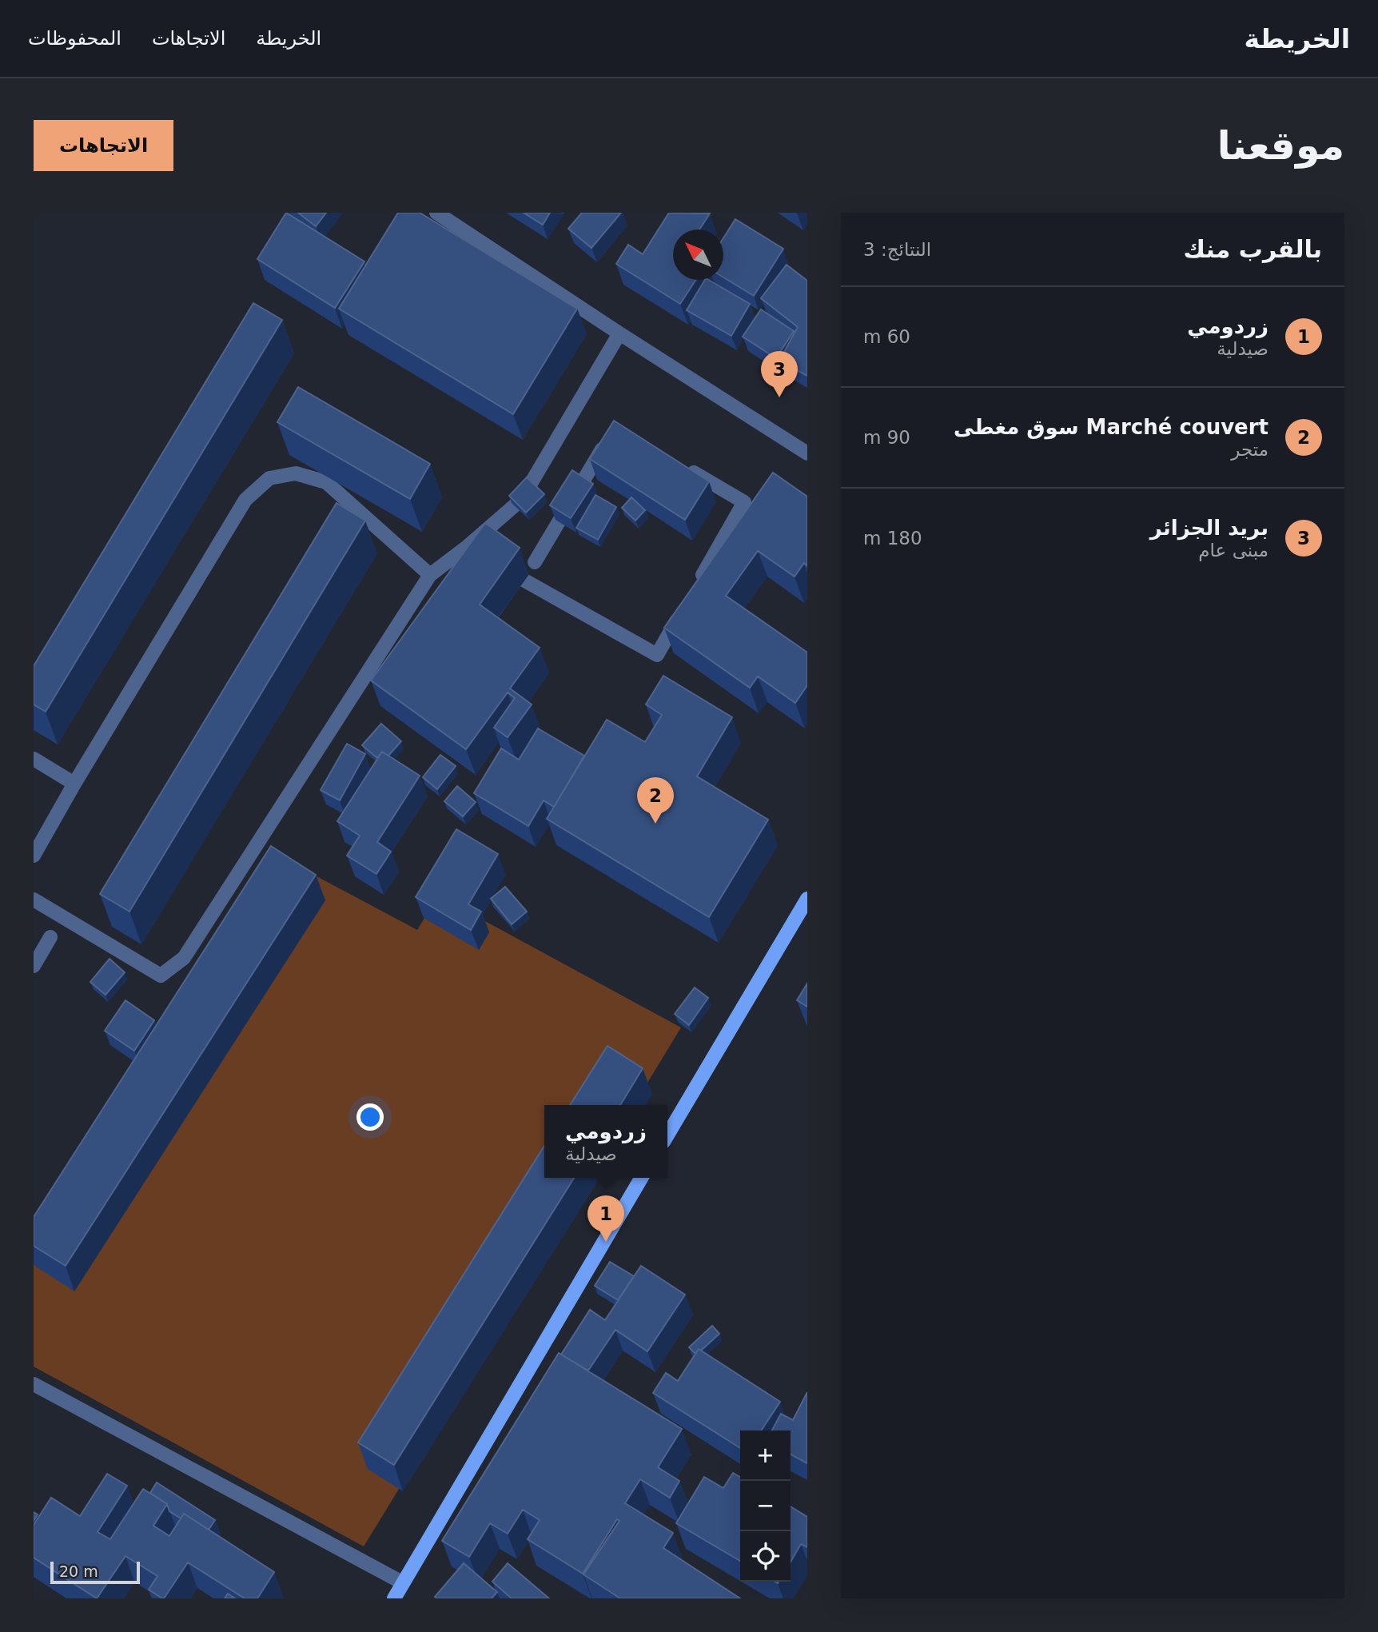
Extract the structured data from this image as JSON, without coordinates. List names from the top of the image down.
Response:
{
  "scale_bar": "20 m",
  "north": "top left",
  "page": {
    "header": "الخريطة",
    "nav": ["الخريطة", "الاتجاهات", "المحفوظات"],
    "buttons": "الاتجاهات",
    "title": "موقعنا",
    "heading": ["بالقرب منك", "النتائج: 3"],
    "list": [
      {
        "mark": "1",
        "name": "زردومي",
        "note": "صيدلية",
        "value": "60 m"
      },
      {
        "mark": "2",
        "name": "Marché couvert سوق مغطى",
        "note": "متجر",
        "value": "90 m"
      },
      {
        "mark": "3",
        "name": "بريد الجزائر",
        "note": "مبنى عام",
        "value": "180 m"
      }
    ],
    "pins": ["3", "2", "1"],
    "popup": ["زردومي", "صيدلية"],
    "map_buttons": ["+", "−"],
    "scale": "20 m"
  }
}
